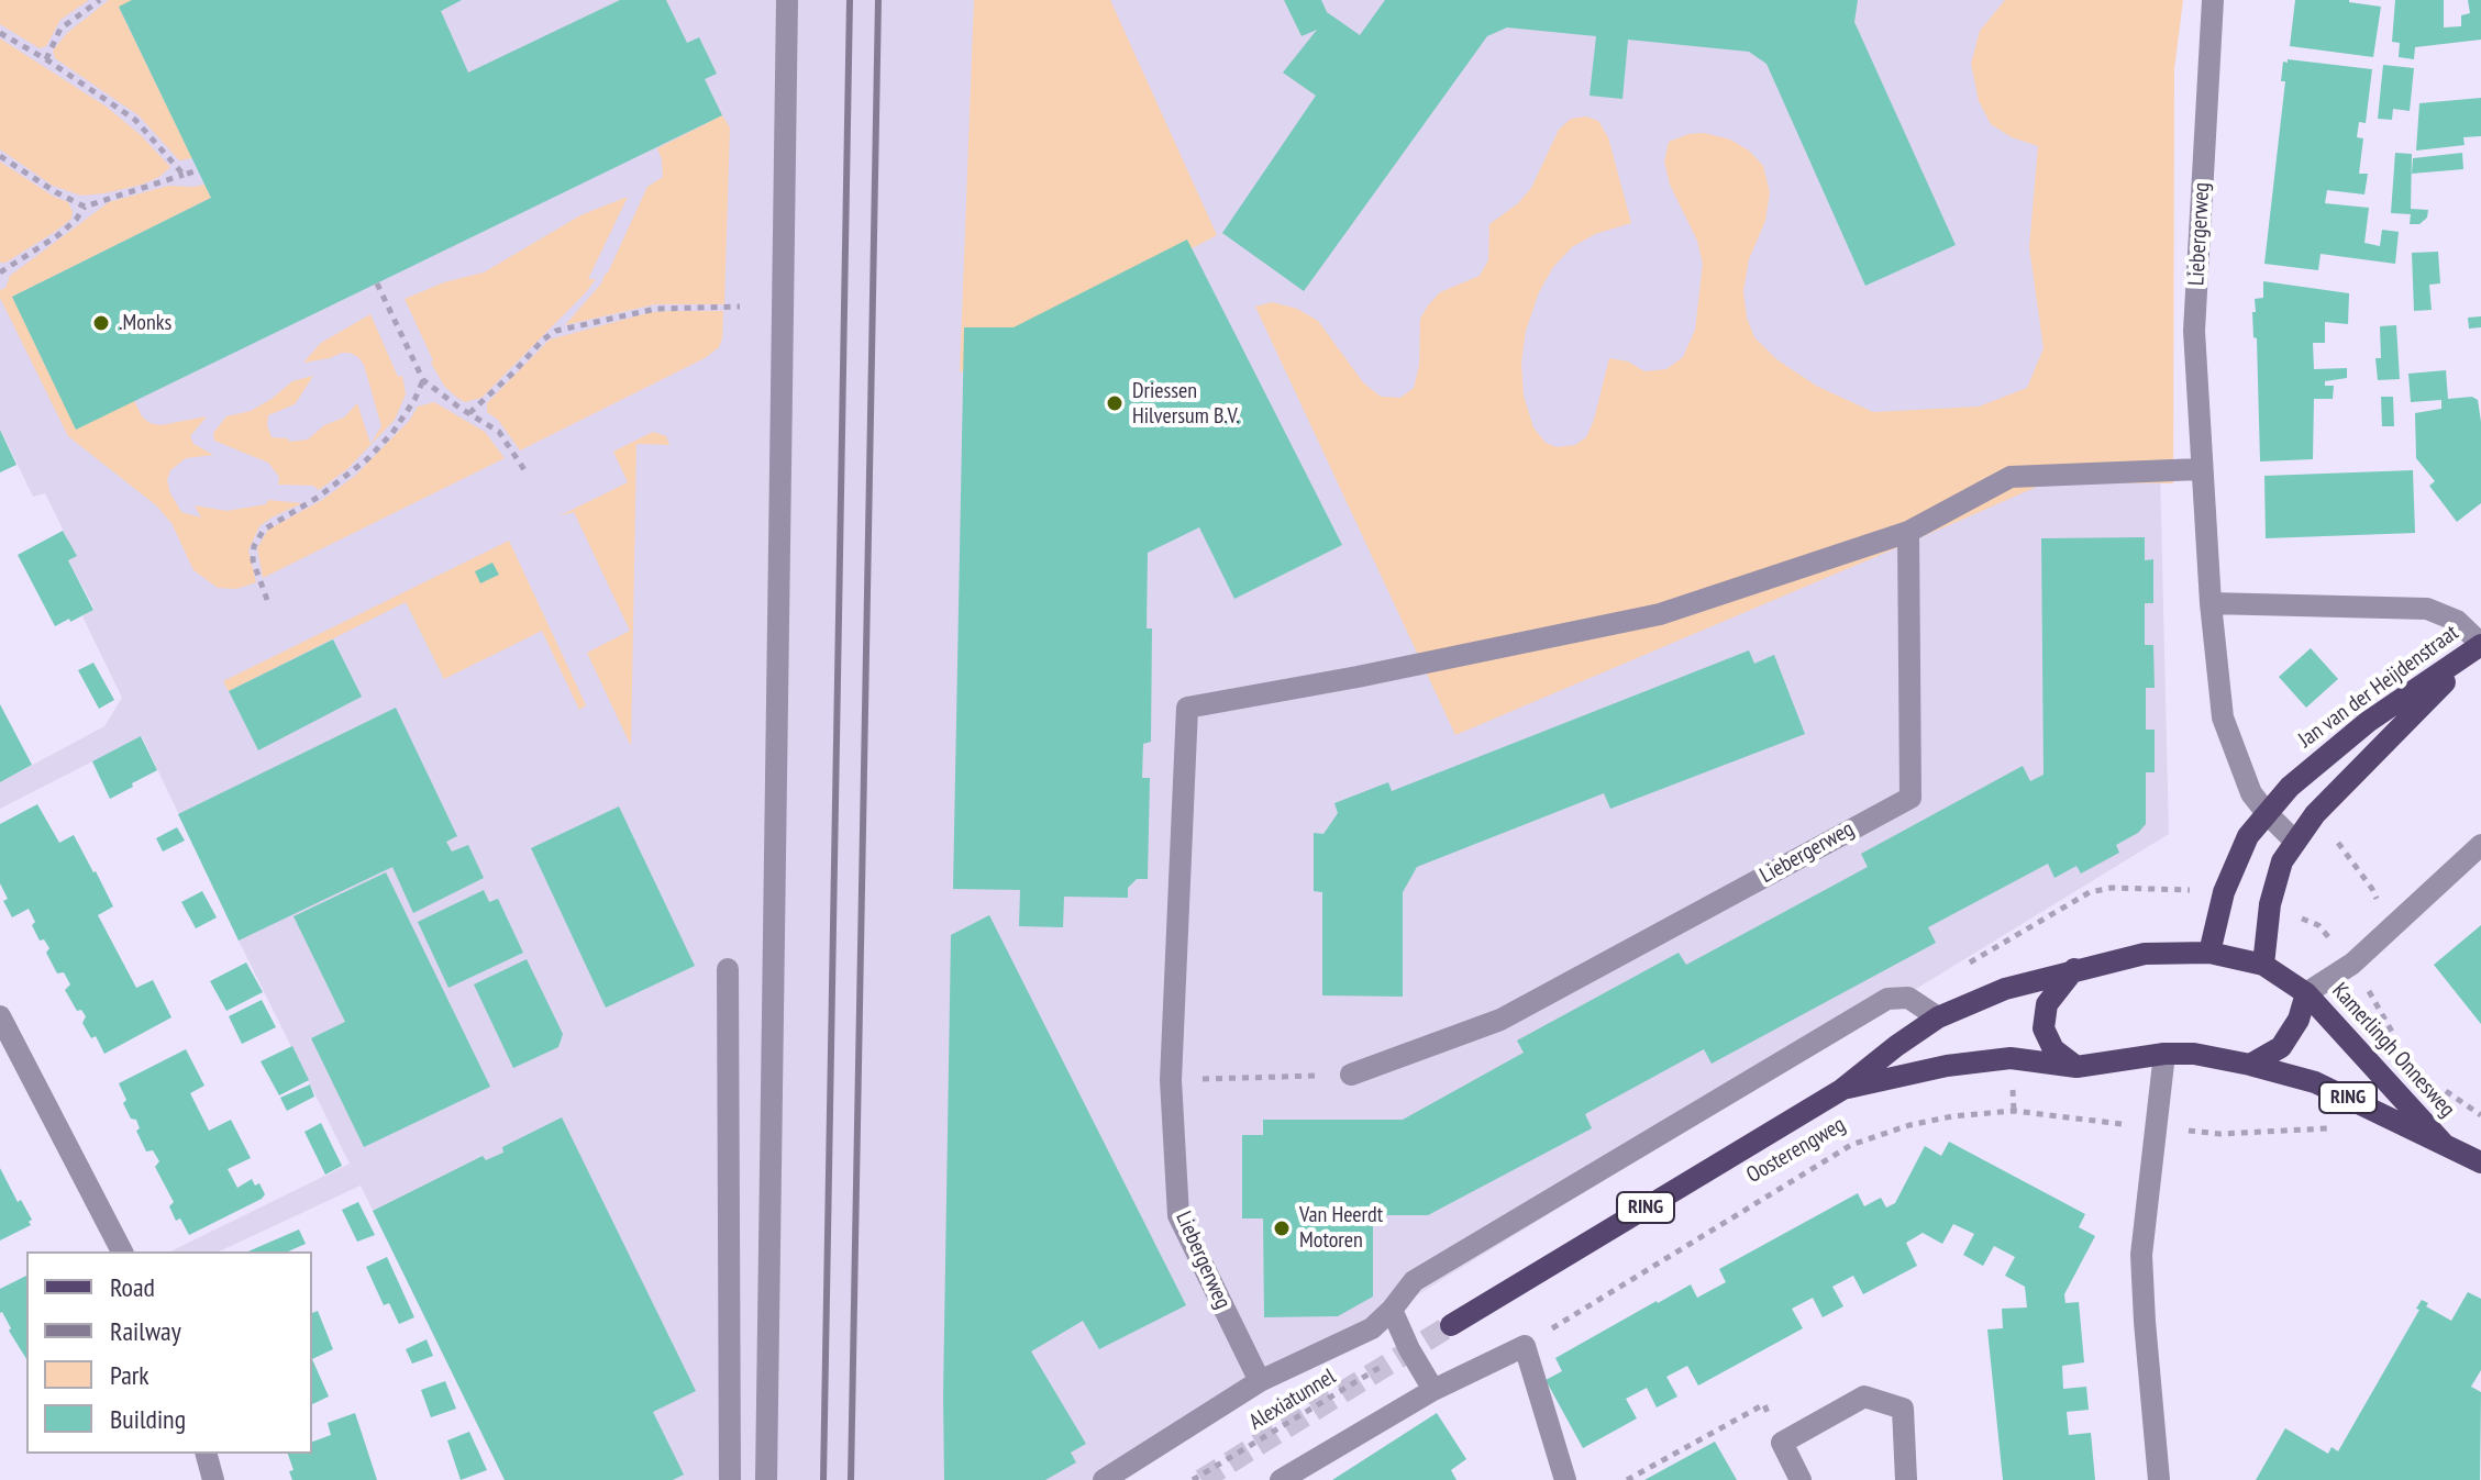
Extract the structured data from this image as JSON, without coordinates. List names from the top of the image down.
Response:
{
  "streets": {
    "main road": [
      "Jan van der Heijdenstraat",
      "Kamerlingh Onnesweg",
      "RING",
      "Oosterengweg"
    ],
    "street": ["Liebergerweg"],
    "path": ["Alexiatunnel"]
  },
  "crossings": [
    ["Liebergerweg", "Jan van der Heijdenstraat"],
    ["Jan van der Heijdenstraat", "Kamerlingh Onnesweg"],
    ["Jan van der Heijdenstraat", "Oosterengweg"],
    ["Kamerlingh Onnesweg", "Oosterengweg"]
  ],
  "places": [".Monks", "Driessen Hilversum B.V.", "Van Heerdt Motoren"],
  "legend": [
    "Road",
    "Railway",
    "Park",
    "Building"
  ]
}
